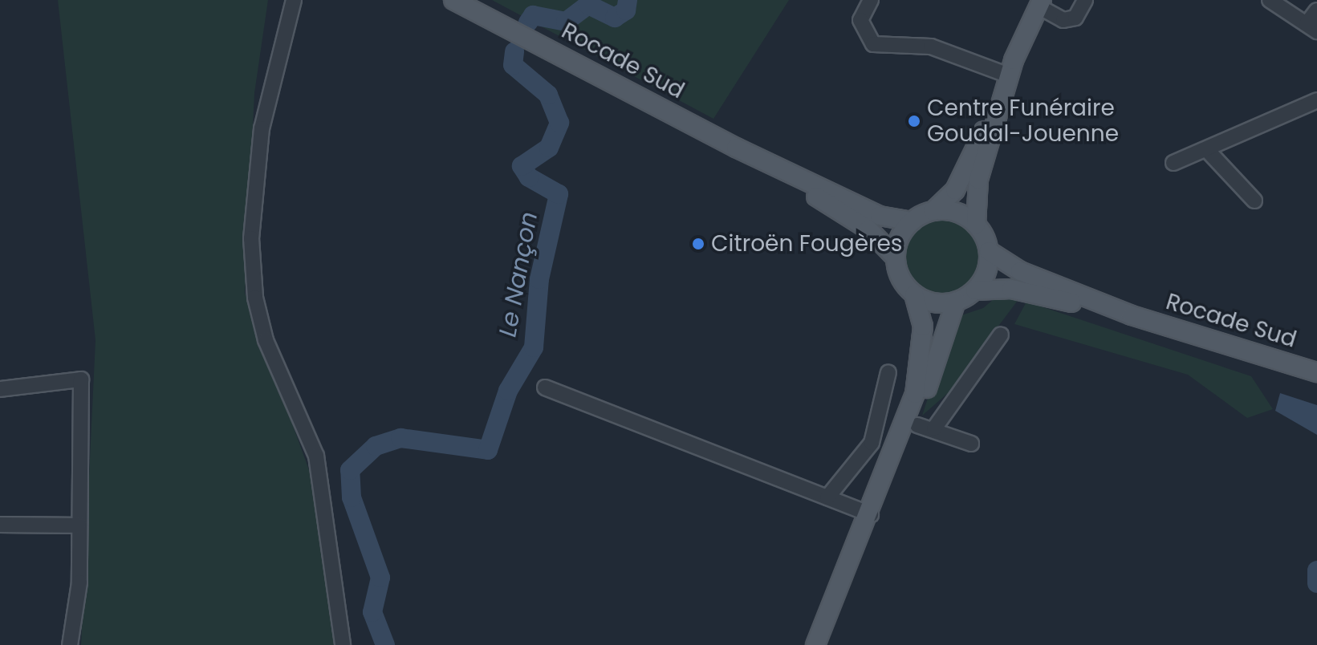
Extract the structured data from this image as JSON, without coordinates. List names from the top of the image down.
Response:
{
  "streets": {
    "main road": ["Rocade Sud"]
  },
  "water": ["Le Nançon"],
  "places": ["Centre Funéraire Goudal-Jouenne", "Citroën Fougères"]
}
